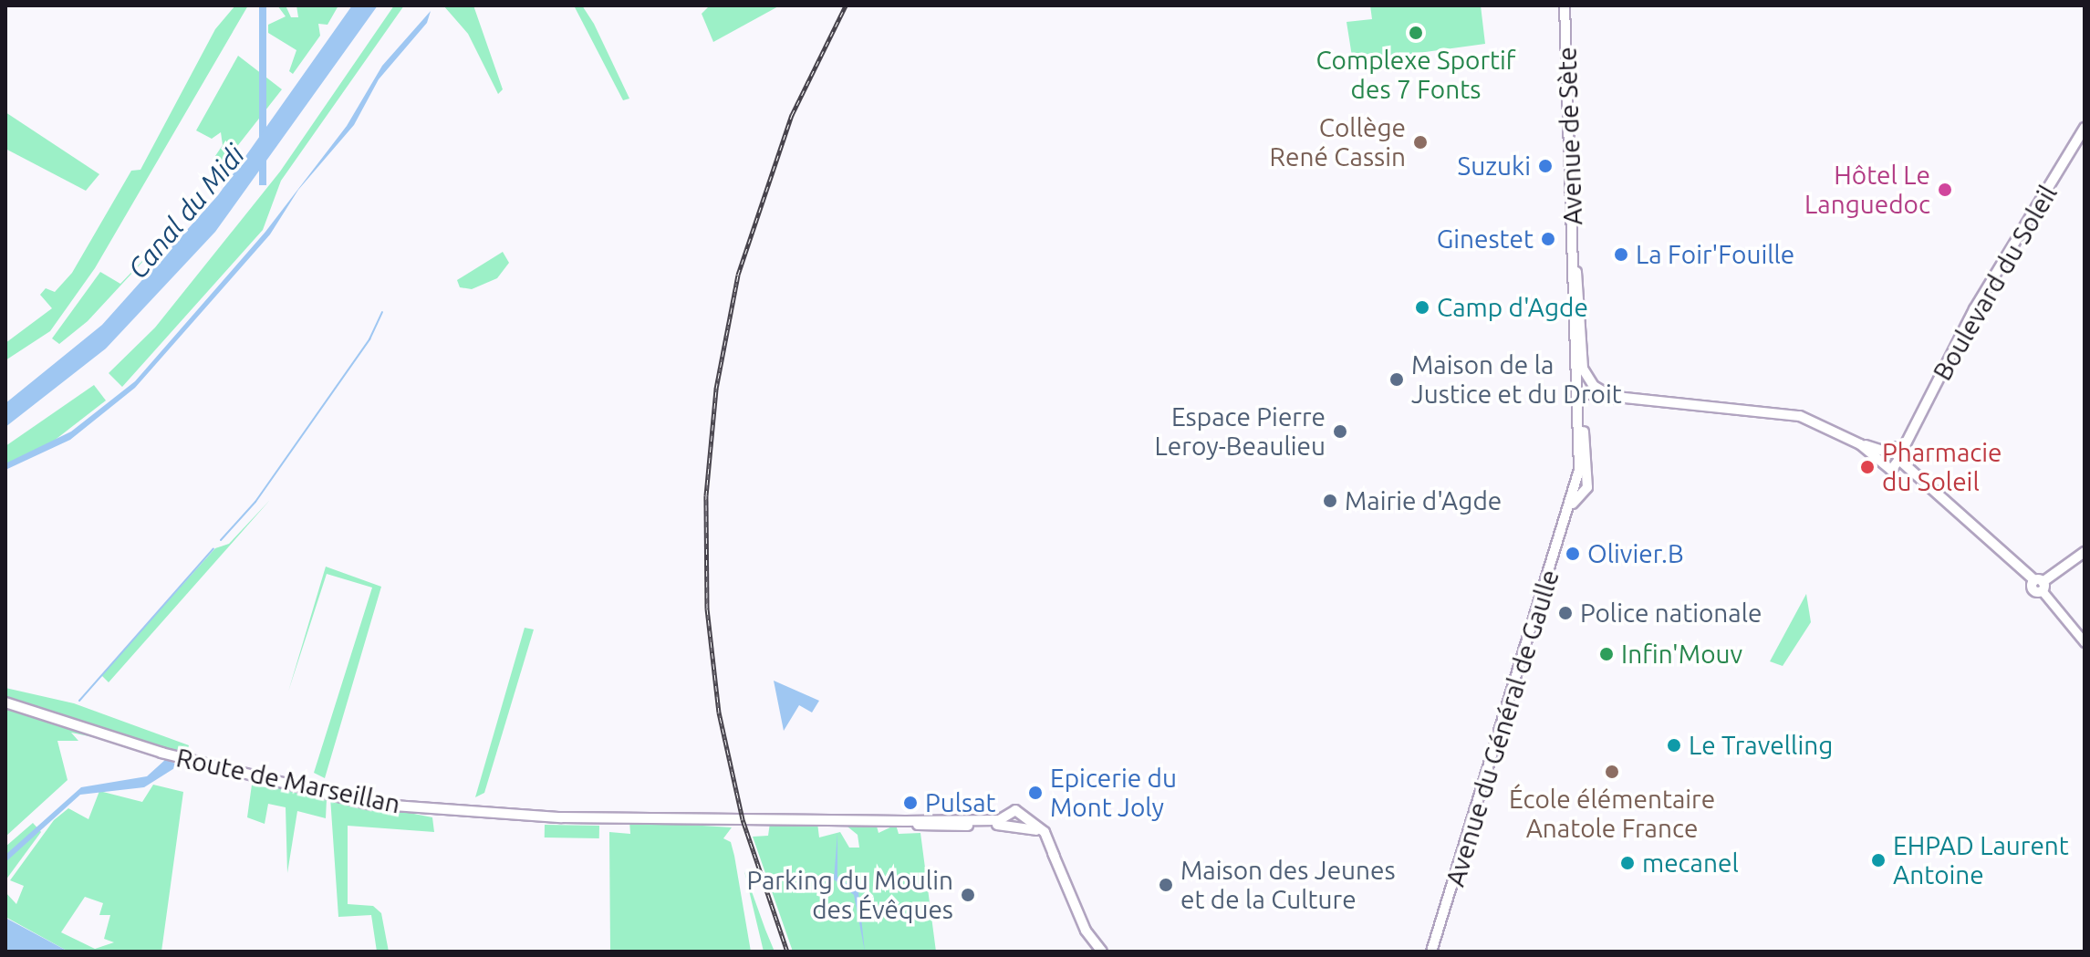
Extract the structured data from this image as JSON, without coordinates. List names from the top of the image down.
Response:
{
  "streets": {
    "main road": [
      "Avenue de Sète",
      "Boulevard du Soleil",
      "Avenue du Général de Gaulle",
      "Route de Marseillan"
    ]
  },
  "crossings": [
    ["Avenue de Sète", "Avenue du Général de Gaulle"]
  ],
  "water": ["Canal du Midi"],
  "places": [
    "Complexe Sportif des 7 Fonts",
    "Collège René Cassin",
    "Suzuki",
    "Hôtel Le Languedoc",
    "Ginestet",
    "La Foir'Fouille",
    "Camp d'Agde",
    "Maison de la Justice et du Droit",
    "Espace Pierre Leroy-Beaulieu",
    "Pharmacie du Soleil",
    "Mairie d'Agde",
    "Olivier.B",
    "Police nationale",
    "Infin'Mouv",
    "Le Travelling",
    "École élémentaire Anatole France",
    "Epicerie du Mont Joly",
    "Pulsat",
    "EHPAD Laurent Antoine",
    "mecanel",
    "Maison des Jeunes et de la Culture",
    "Parking du Moulin des Évêques"
  ]
}
